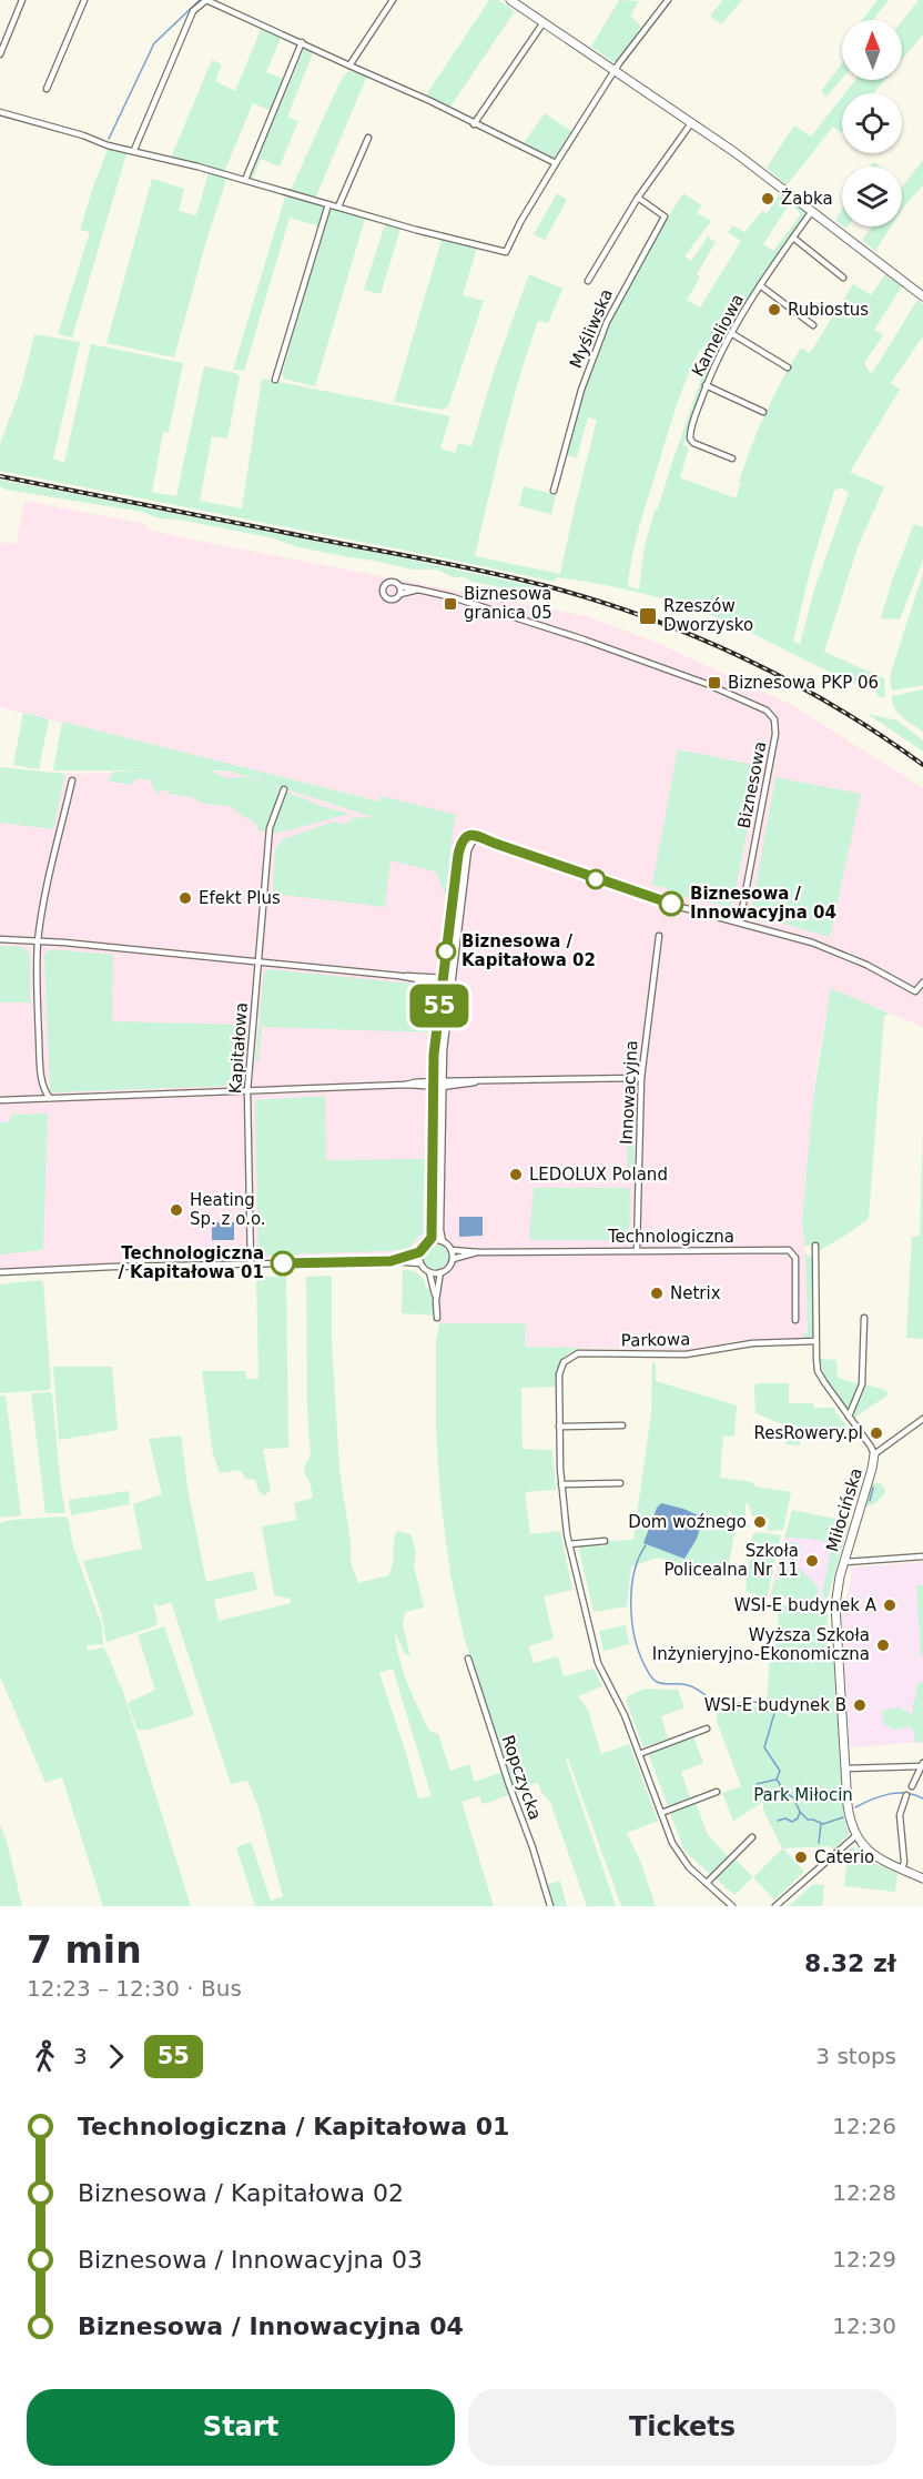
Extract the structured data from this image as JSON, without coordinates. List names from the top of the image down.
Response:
{
  "streets": {
    "street": [
      "Myśliwska",
      "Kameliowa",
      "Biznesowa",
      "Kapitałowa",
      "Innowacyjna",
      "Technologiczna",
      "Parkowa",
      "Miłocińska",
      "Ropczycka"
    ]
  },
  "crossings": [
    ["Innowacyjna", "Technologiczna"],
    ["Parkowa", "Miłocińska"]
  ],
  "parks": ["Park Miłocin"],
  "places": {
    "other": [
      "Żabka",
      "Rubiostus",
      "Efekt Plus",
      "Biznesowa / Innowacyjna 04",
      "Biznesowa / Kapitałowa 02",
      "LEDOLUX Poland",
      "Heating Sp. z o.o.",
      "Technologiczna / Kapitałowa 01",
      "Netrix",
      "ResRowery.pl",
      "Dom woźnego",
      "Szkoła Policealna Nr 11",
      "WSI-E budynek A",
      "Wyższa Szkoła Inżynieryjno-Ekonomiczna",
      "WSI-E budynek B",
      "Caterio"
    ],
    "transit": ["Biznesowa granica 05", "Rzeszów Dworzysko", "Biznesowa PKP 06"]
  },
  "lines": ["bus line 55"],
  "north": "top",
  "page": {
    "on_map": "55",
    "heading": ["7 min", "12:23 – 12:30 · Bus", "8.32 zł"],
    "legs": ["3", "55", "3 stops"],
    "list": [
      {
        "name": "Technologiczna / Kapitałowa 01",
        "value": "12:26"
      },
      {
        "name": "Biznesowa / Kapitałowa 02",
        "value": "12:28"
      },
      {
        "name": "Biznesowa / Innowacyjna 03",
        "value": "12:29"
      },
      {
        "name": "Biznesowa / Innowacyjna 04",
        "value": "12:30"
      }
    ],
    "buttons": ["Start", "Tickets"]
  }
}
